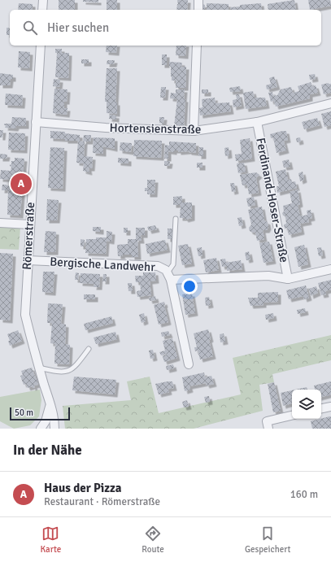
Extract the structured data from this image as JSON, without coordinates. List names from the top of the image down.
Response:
{
  "streets": {
    "street": [
      "Hortensienstraße",
      "Ferdinand-Hoser-Straße",
      "Römerstraße",
      "Bergische Landwehr"
    ]
  },
  "crossings": [
    ["Hortensienstraße", "Ferdinand-Hoser-Straße"],
    ["Hortensienstraße", "Römerstraße"],
    ["Ferdinand-Hoser-Straße", "Bergische Landwehr"],
    ["Römerstraße", "Bergische Landwehr"]
  ],
  "scale_bar": "50 m",
  "page": {
    "search": "Hier suchen",
    "pins": "A",
    "scale": "50 m",
    "heading": "In der Nähe",
    "list": [
      {
        "mark": "A",
        "name": "Haus der Pizza",
        "note": "Restaurant · Römerstraße",
        "value": "160 m"
      }
    ],
    "nav": ["Karte", "Route", "Gespeichert"]
  }
}
